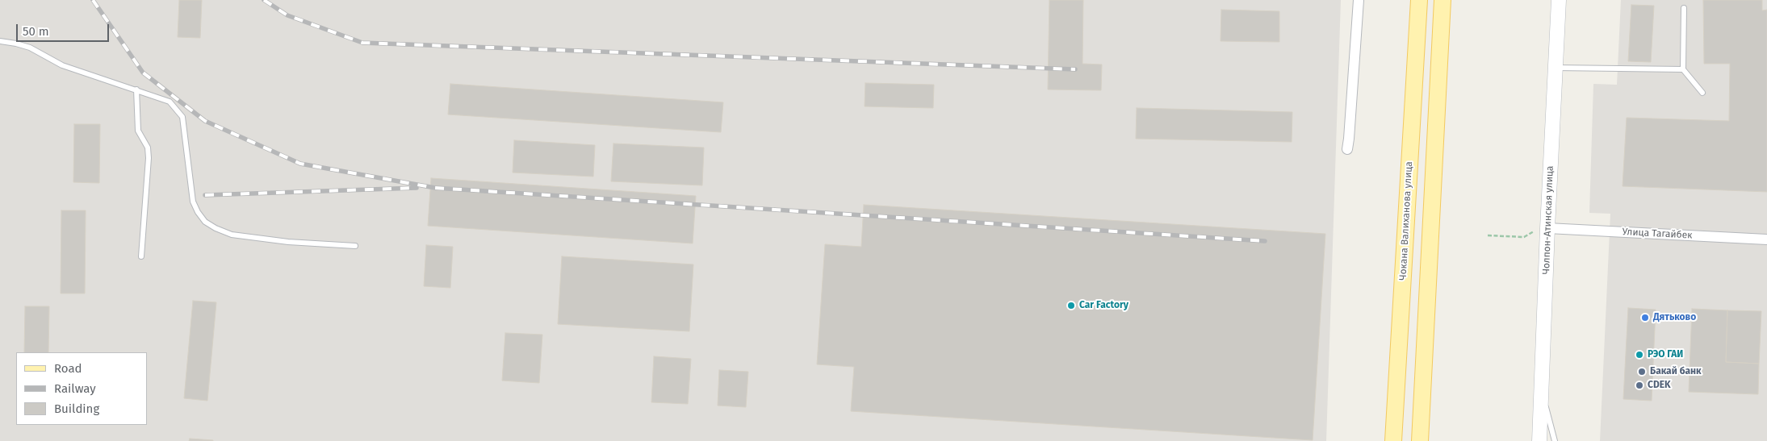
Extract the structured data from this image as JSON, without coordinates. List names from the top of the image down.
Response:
{
  "streets": {
    "main road": ["Чокана Валиханова улица"],
    "street": ["Чолпон-Атинская улица", "Улица Тагайбек"]
  },
  "crossings": [
    ["Чолпон-Атинская улица", "Улица Тагайбек"]
  ],
  "places": [
    "Car Factory",
    "Дятьково",
    "РЭО ГАИ",
    "Бакай банк",
    "CDEK"
  ],
  "legend": ["Road", "Railway", "Building"],
  "scale_bar": "50 m"
}
